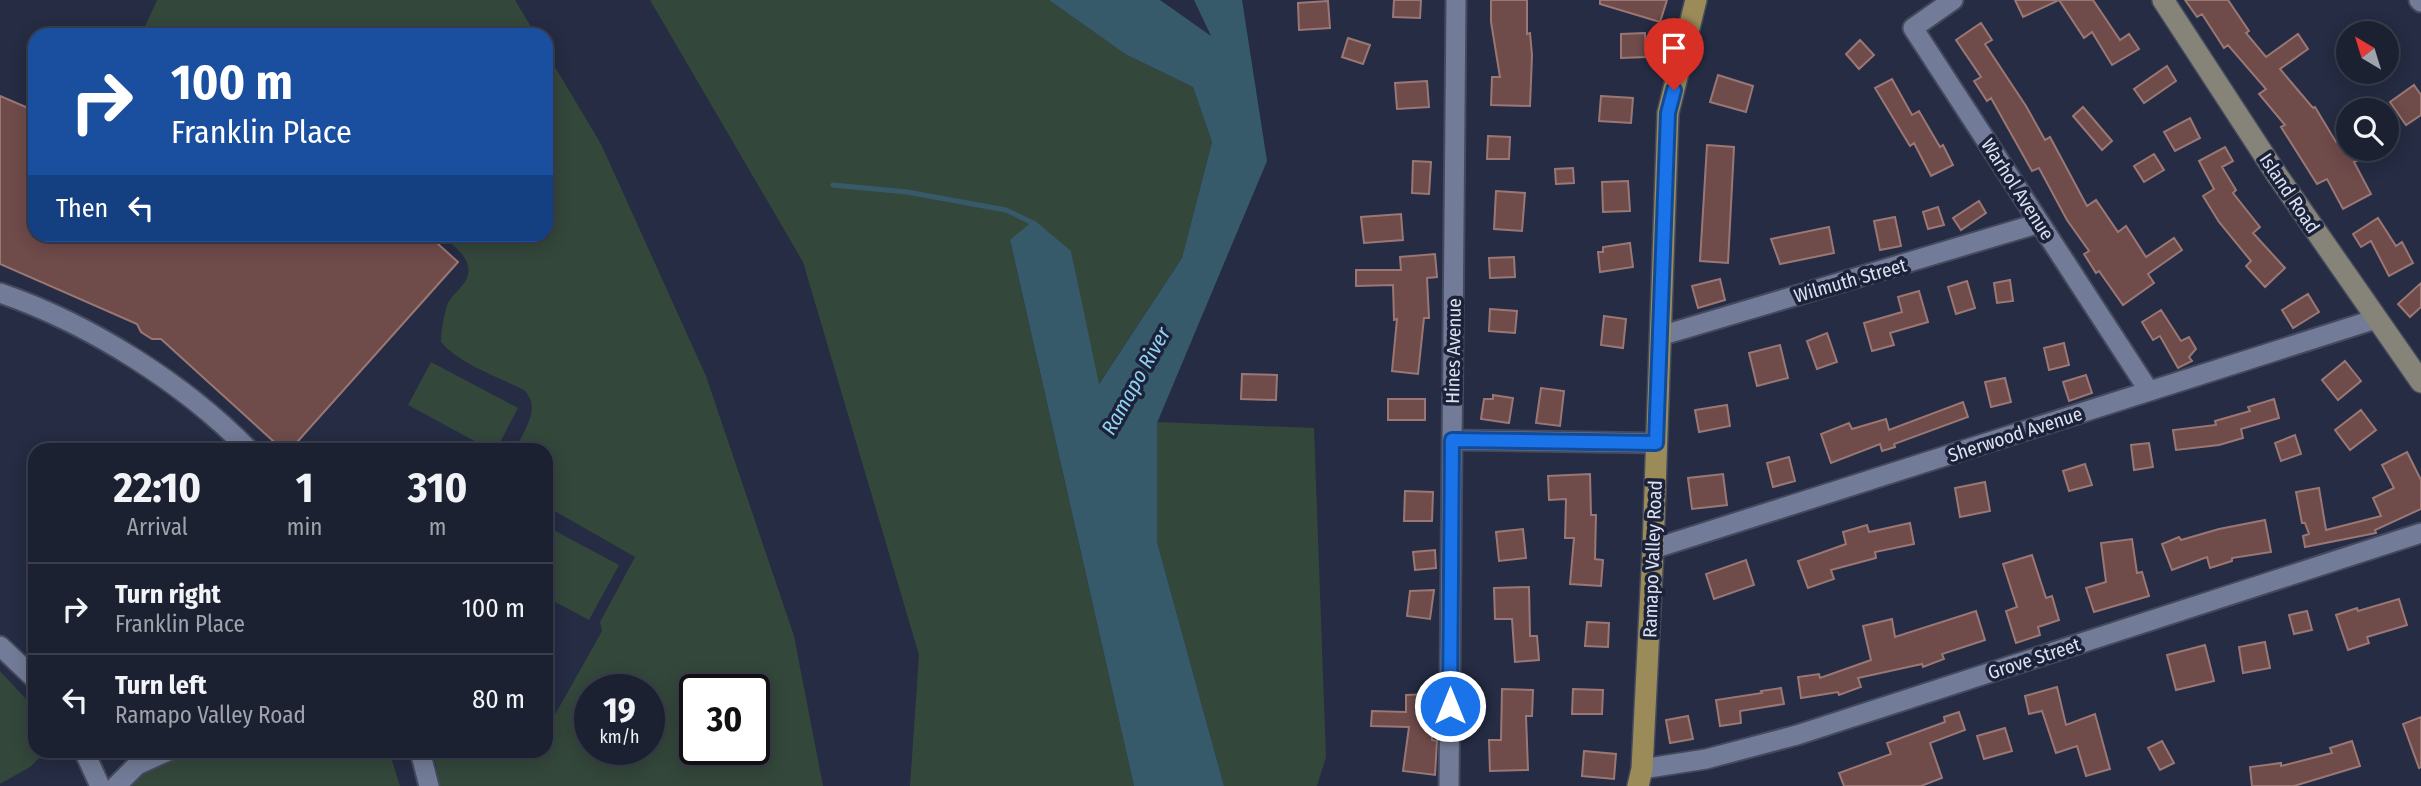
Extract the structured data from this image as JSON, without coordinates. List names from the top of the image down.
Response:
{
  "streets": {
    "main road": ["Island Road", "Ramapo Valley Road"],
    "street": [
      "Warhol Avenue",
      "Wilmuth Street",
      "Hines Avenue",
      "Sherwood Avenue",
      "Grove Street"
    ]
  },
  "crossings": [
    ["Warhol Avenue", "Wilmuth Street"],
    ["Warhol Avenue", "Sherwood Avenue"],
    ["Island Road", "Sherwood Avenue"],
    ["Wilmuth Street", "Ramapo Valley Road"],
    ["Sherwood Avenue", "Ramapo Valley Road"],
    ["Ramapo Valley Road", "Grove Street"]
  ],
  "water": ["Ramapo River"],
  "north": "top left",
  "page": {
    "turn": ["100 m", "Franklin Place"],
    "then": "Then",
    "eta": [
      "22:10",
      "Arrival",
      "1",
      "min",
      "310",
      "m"
    ],
    "list": [
      {
        "name": "Turn right",
        "note": "Franklin Place",
        "value": "100 m"
      },
      {
        "name": "Turn left",
        "note": "Ramapo Valley Road",
        "value": "80 m"
      }
    ],
    "speed": "19 km/h",
    "limit": "30"
  }
}
